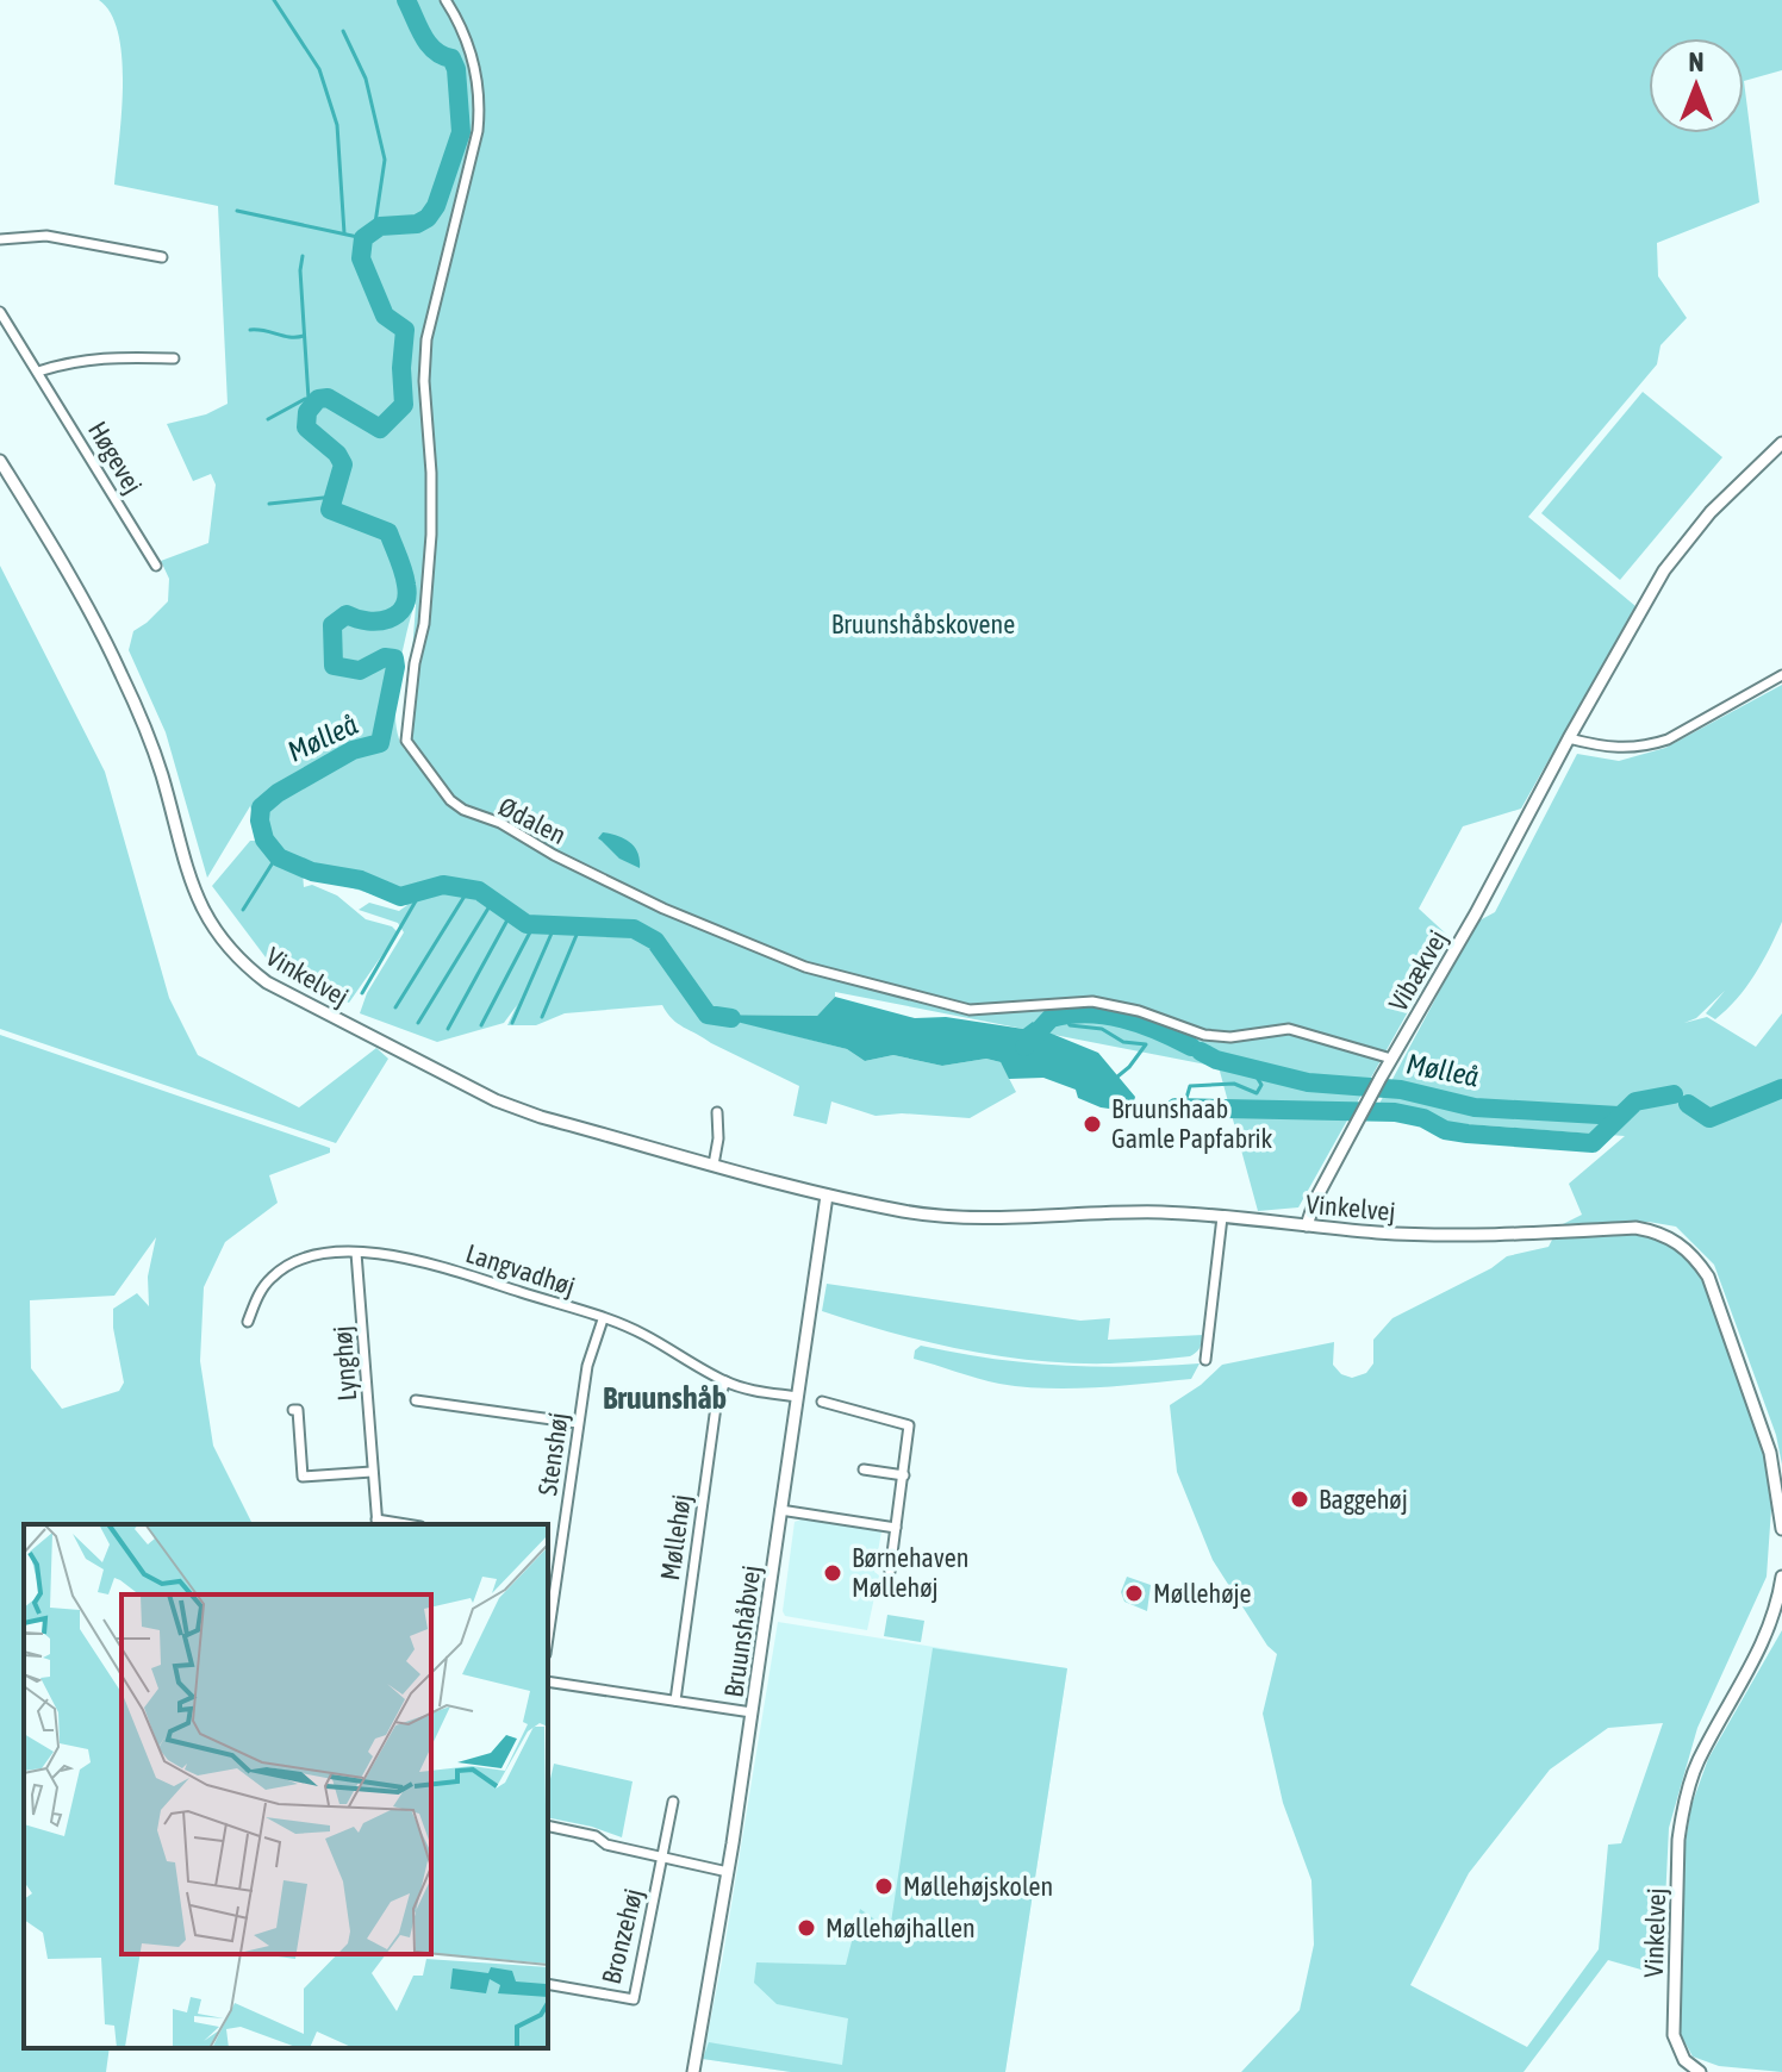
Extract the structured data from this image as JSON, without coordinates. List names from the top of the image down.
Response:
{
  "streets": {
    "street": [
      "Høgevej",
      "Ødalen",
      "Vibækvej",
      "Vinkelvej",
      "Langvadhøj",
      "Lynghøj",
      "Stenshøj",
      "Møllehøj",
      "Bruunshåbvej",
      "Bronzehøj"
    ]
  },
  "crossings": [
    ["Ødalen", "Vibækvej"],
    ["Vibækvej", "Vinkelvej"],
    ["Vinkelvej", "Bruunshåbvej"],
    ["Langvadhøj", "Lynghøj"],
    ["Langvadhøj", "Stenshøj"],
    ["Langvadhøj", "Møllehøj"],
    ["Langvadhøj", "Bruunshåbvej"],
    ["Bruunshåbvej", "Bronzehøj"]
  ],
  "districts": ["Bruunshåb"],
  "water": ["Mølleå"],
  "parks": ["Bruunshåbskovene"],
  "places": [
    "Bruunshaab Gamle Papfabrik",
    "Baggehøj",
    "Børnehaven Møllehøj",
    "Møllehøje",
    "Møllehøjskolen",
    "Møllehøjhallen"
  ],
  "north": "top"
}
